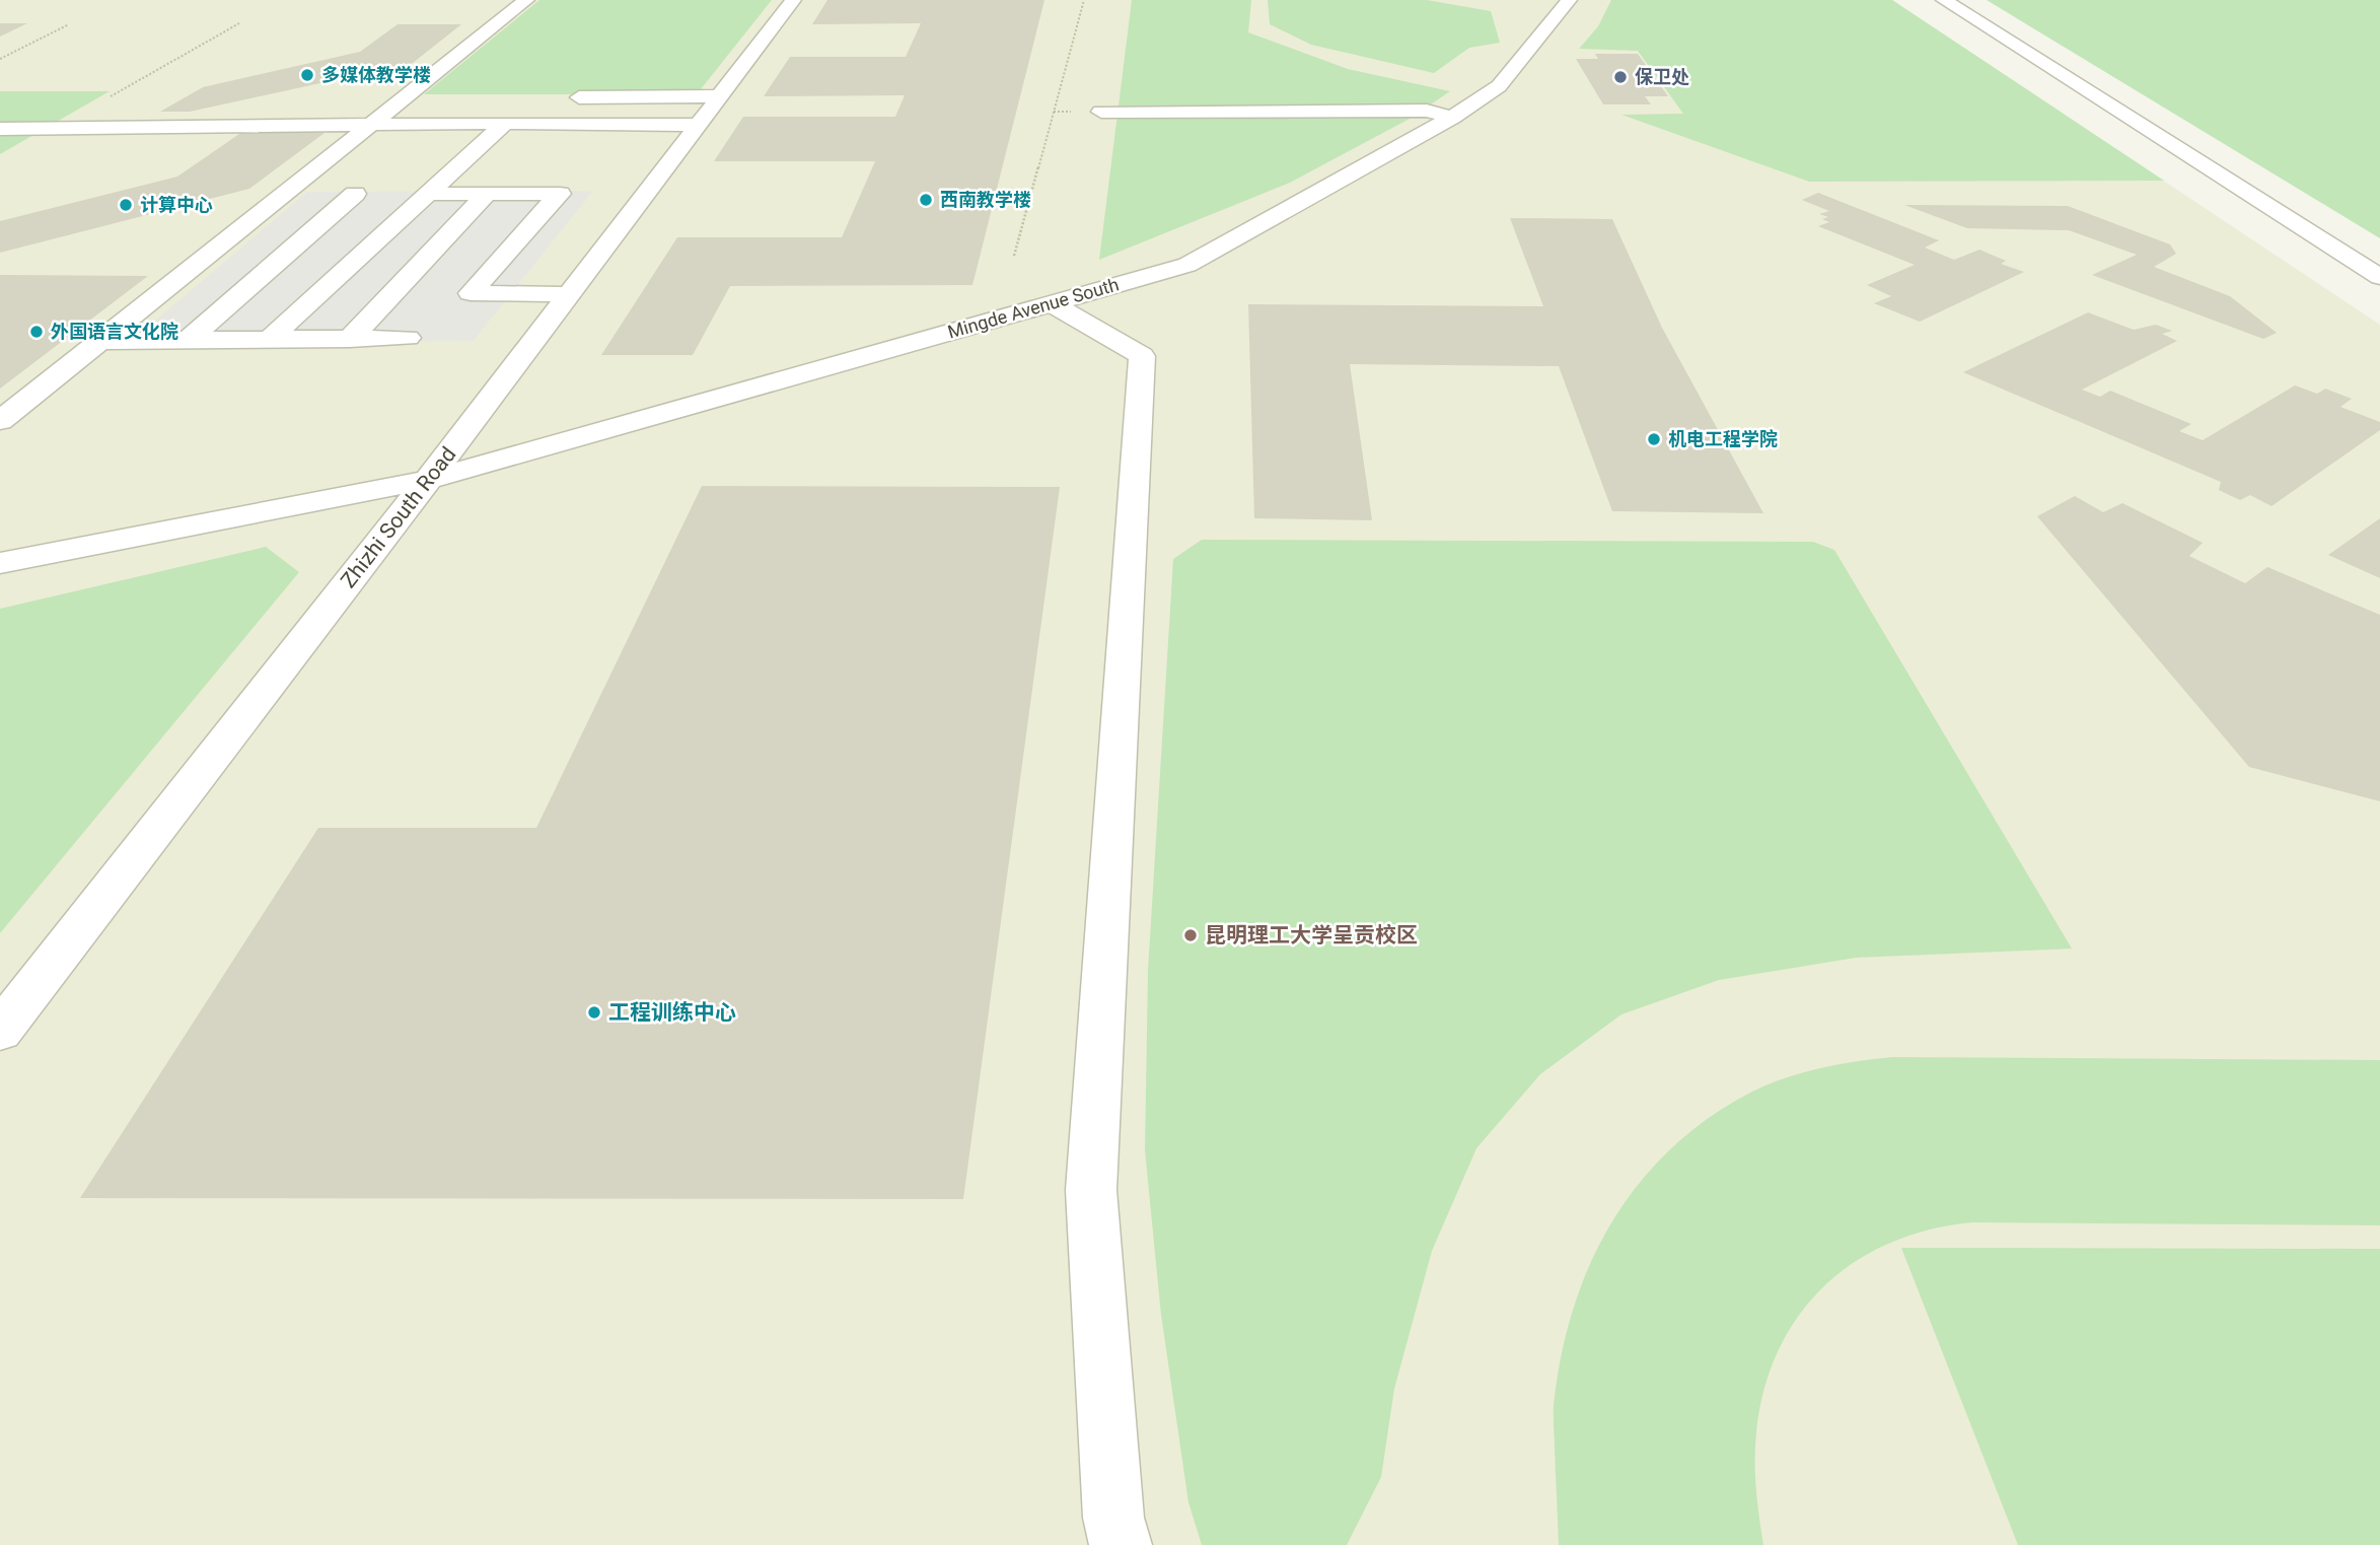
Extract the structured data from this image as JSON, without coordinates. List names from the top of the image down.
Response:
{
  "streets": {
    "street": ["Mingde Avenue South", "Zhizhi South Road"]
  },
  "crossings": [
    ["Mingde Avenue South", "Zhizhi South Road"]
  ],
  "places": [
    "多媒体教学楼",
    "保卫处",
    "西南教学楼",
    "计算中心",
    "外国语言文化院",
    "机电工程学院",
    "昆明理工大学呈贡校区",
    "工程训练中心"
  ]
}
